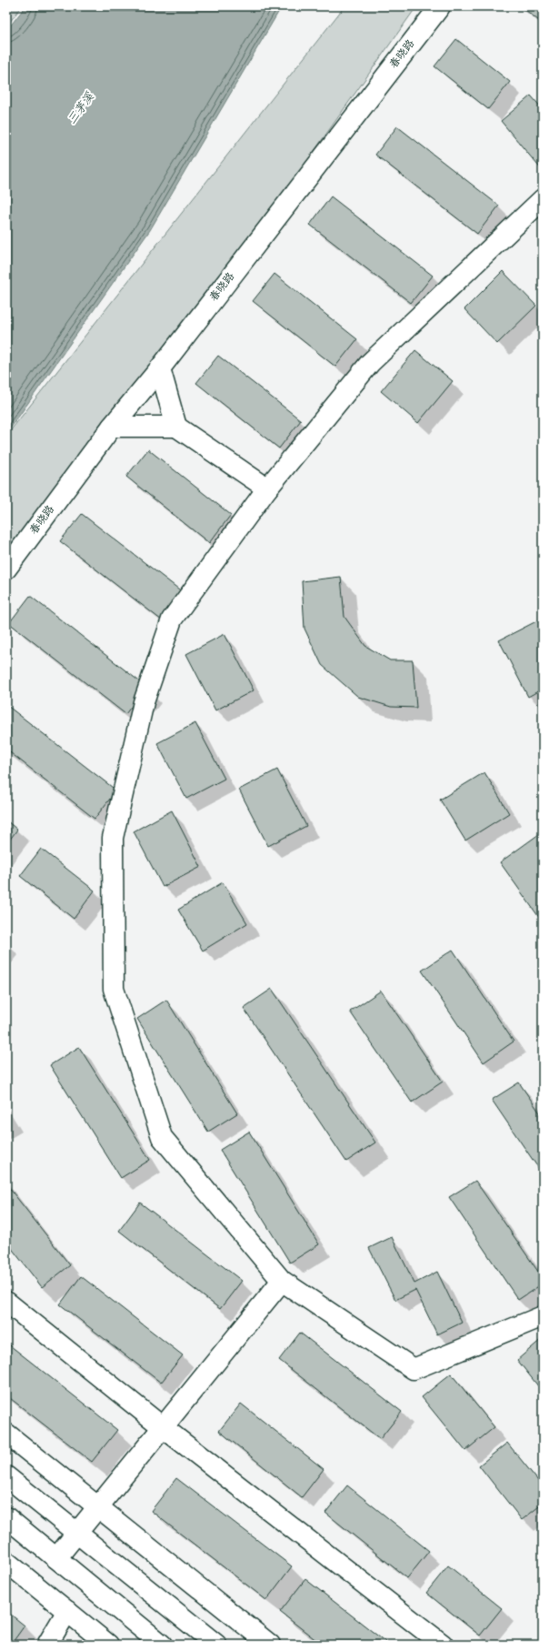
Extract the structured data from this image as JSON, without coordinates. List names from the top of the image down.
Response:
{
  "streets": {
    "street": ["春晓路"]
  },
  "water": ["三茅溪"]
}
